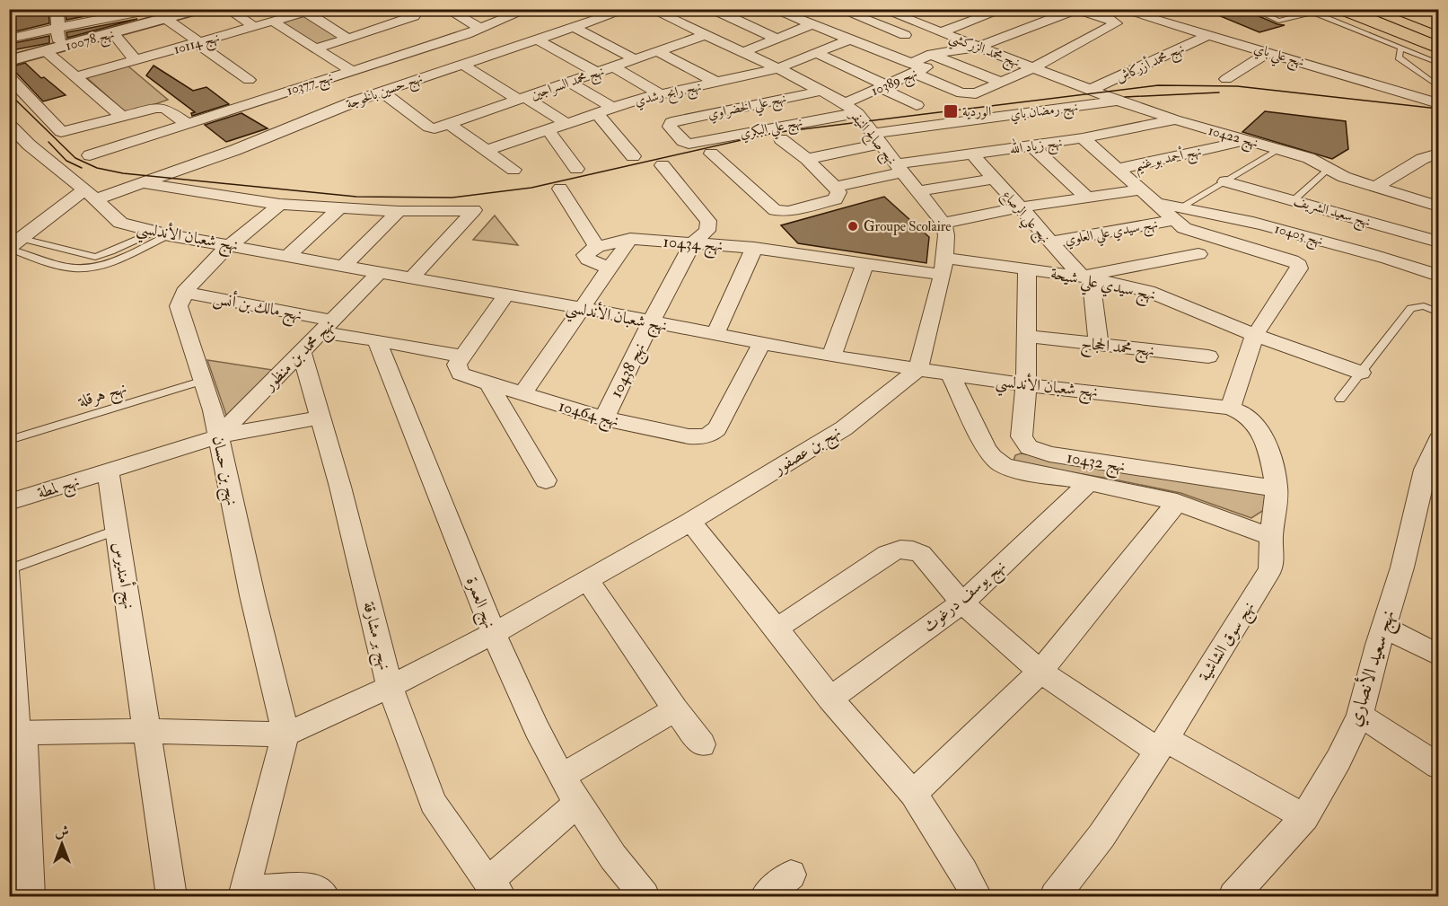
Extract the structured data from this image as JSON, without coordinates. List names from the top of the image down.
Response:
{
  "streets": {
    "street": [
      "نهج 10078",
      "نهج 10114",
      "نهج محمد الزركشي",
      "نهج علي باي",
      "نهج محمد أزركاش",
      "نهج 10389",
      "نهج محمد السراجين",
      "نهج 10377",
      "نهج حسين بالخوجة",
      "نهج رابح رشدي",
      "نهج علي الخضراوي",
      "نهج رمضان باي",
      "نهج علي البكري",
      "نهج 10422",
      "نهج صالح النيفر",
      "نهج زياد الله",
      "نهج أحمد بو غنيم",
      "نهج سعيد الشريف",
      "نهج علي الرصاع",
      "نهج سيدي علي العلوي",
      "نهج 10403",
      "نهج شعبان الأندلسي",
      "نهج 10434",
      "نهج سيدي علي شيحة",
      "نهج مالك بن أنس",
      "نهج محمد الحجاج",
      "نهج محمد بن منظور",
      "نهج 10438",
      "نهج 10464",
      "نهج بن عصفور",
      "نهج 10432",
      "نهج بن حسان",
      "نهج لمطة",
      "نهج أمنديرس",
      "نهج يوسف درغوث",
      "نهج العمرة",
      "نهج بر مشارقة",
      "نهج سوق الشاشية",
      "نهج سعيد الأنصاري"
    ],
    "lane": ["نهج هرقلة"]
  },
  "crossings": [
    ["نهج محمد الزركشي", "نهج محمد أزركاش"],
    ["نهج محمد الزركشي", "نهج 10389"],
    ["نهج محمد الزركشي", "نهج 10422"],
    ["نهج علي باي", "نهج محمد أزركاش"],
    ["نهج محمد أزركاش", "نهج 10422"],
    ["نهج 10389", "نهج صالح النيفر"],
    ["نهج محمد السراجين", "نهج حسين بالخوجة"],
    ["نهج محمد السراجين", "نهج صالح النيفر"],
    ["نهج حسين بالخوجة", "نهج شعبان الأندلسي"],
    ["نهج رابح رشدي", "نهج صالح النيفر"],
    ["نهج علي الخضراوي", "نهج علي البكري"],
    ["نهج علي الخضراوي", "نهج صالح النيفر"],
    ["نهج رمضان باي", "نهج 10422"],
    ["نهج رمضان باي", "نهج صالح النيفر"],
    ["نهج علي البكري", "نهج صالح النيفر"],
    ["نهج 10422", "نهج زياد الله"],
    ["نهج 10422", "نهج أحمد بو غنيم"],
    ["نهج 10422", "نهج سيدي علي العلوي"],
    ["نهج صالح النيفر", "نهج زياد الله"],
    ["نهج زياد الله", "نهج أحمد بو غنيم"],
    ["نهج زياد الله", "نهج علي الرصاع"],
    ["نهج أحمد بو غنيم", "نهج 10403"],
    ["نهج سعيد الشريف", "نهج سيدي علي العلوي"],
    ["نهج علي الرصاع", "نهج سيدي علي العلوي"],
    ["نهج علي الرصاع", "نهج سيدي علي شيحة"],
    ["نهج سيدي علي العلوي", "نهج 10403"],
    ["نهج شعبان الأندلسي", "نهج محمد بن منظور"],
    ["نهج شعبان الأندلسي", "نهج 10438"],
    ["نهج شعبان الأندلسي", "نهج 10464"],
    ["نهج شعبان الأندلسي", "نهج بن عصفور"],
    ["نهج شعبان الأندلسي", "نهج 10432"],
    ["نهج شعبان الأندلسي", "نهج سوق الشاشية"],
    ["نهج 10434", "نهج سيدي علي شيحة"],
    ["نهج 10434", "نهج 10438"],
    ["نهج سيدي علي شيحة", "نهج 10432"],
    ["نهج مالك بن أنس", "نهج محمد بن منظور"],
    ["نهج مالك بن أنس", "نهج بن حسان"],
    ["نهج محمد الحجاج", "نهج 10432"],
    ["نهج محمد بن منظور", "نهج بن حسان"],
    ["نهج محمد بن منظور", "نهج بر مشارقة"],
    ["نهج 10438", "نهج 10464"],
    ["نهج هرقلة", "نهج بن حسان"],
    ["نهج بن عصفور", "نهج بن حسان"],
    ["نهج بن عصفور", "نهج العمرة"],
    ["نهج بن عصفور", "نهج بر مشارقة"],
    ["نهج 10432", "نهج سوق الشاشية"],
    ["نهج لمطة", "نهج أمنديرس"]
  ],
  "places": {
    "transit": ["الوردية"],
    "other": ["Groupe Scolaire"]
  },
  "north": "top"
}
